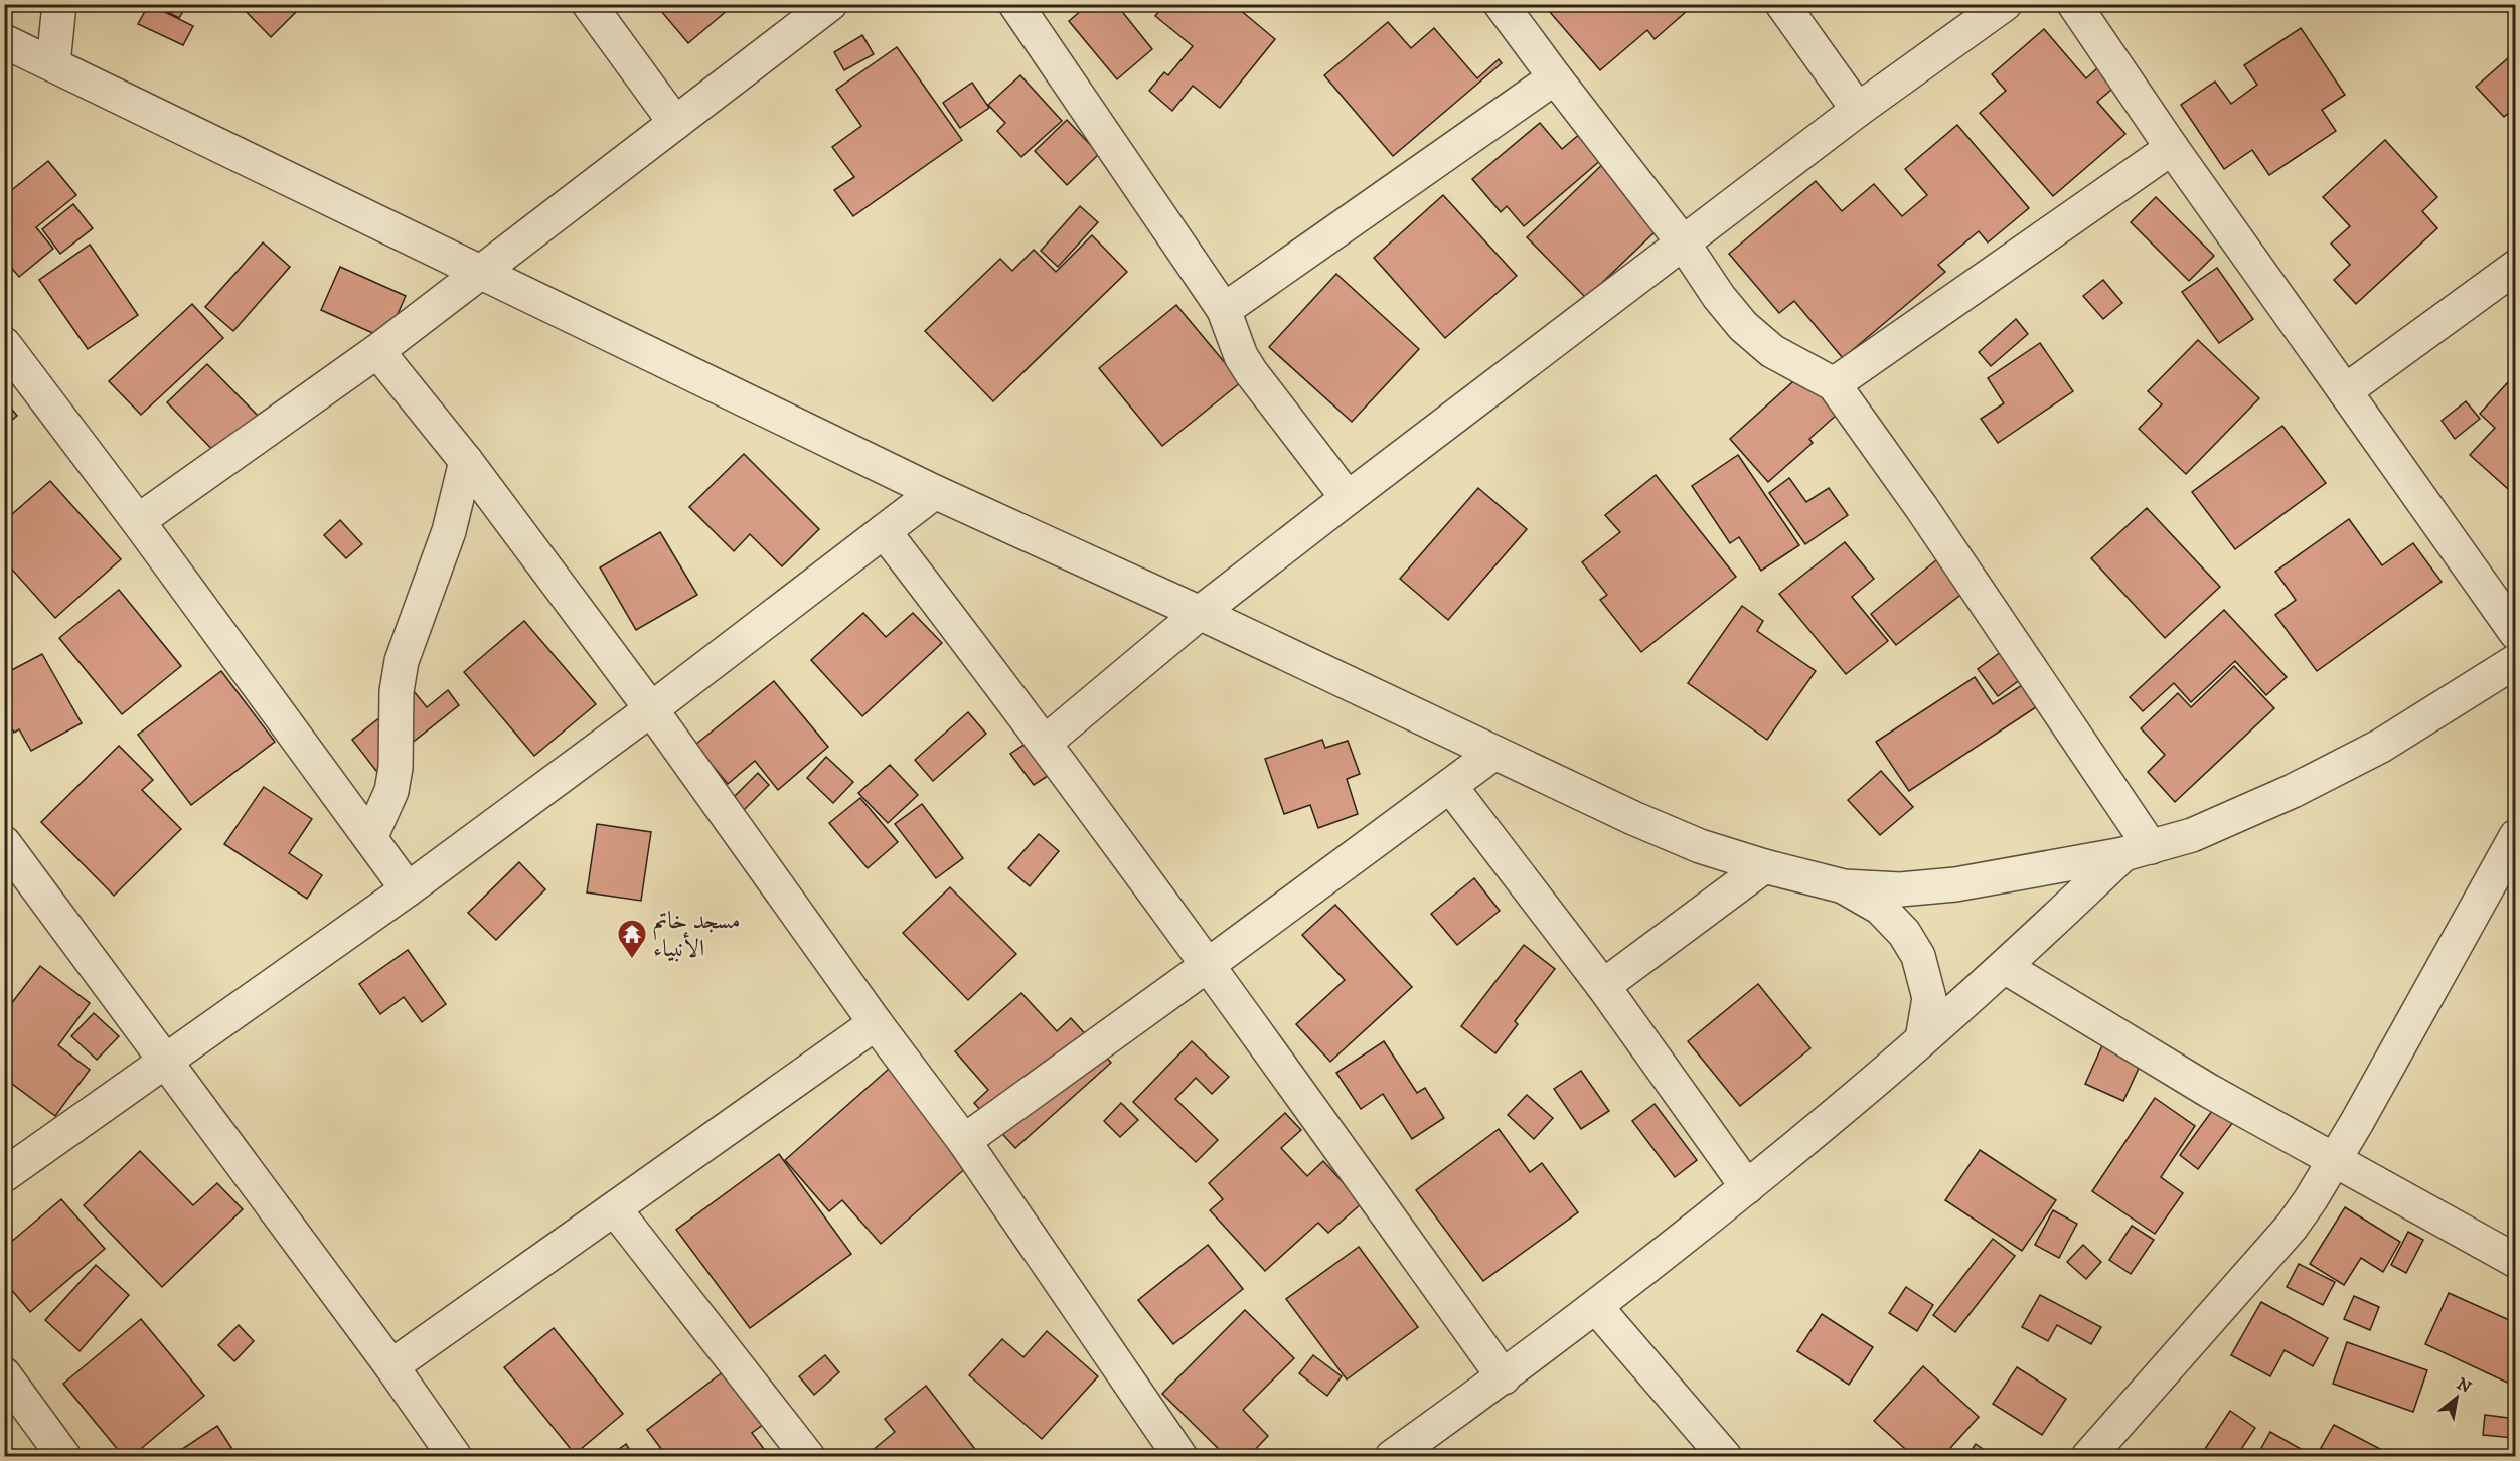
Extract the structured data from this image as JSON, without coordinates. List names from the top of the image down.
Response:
{
  "places": {
    "temple": ["مسجد خاتم الأنبياء"]
  },
  "north": "top right"
}
